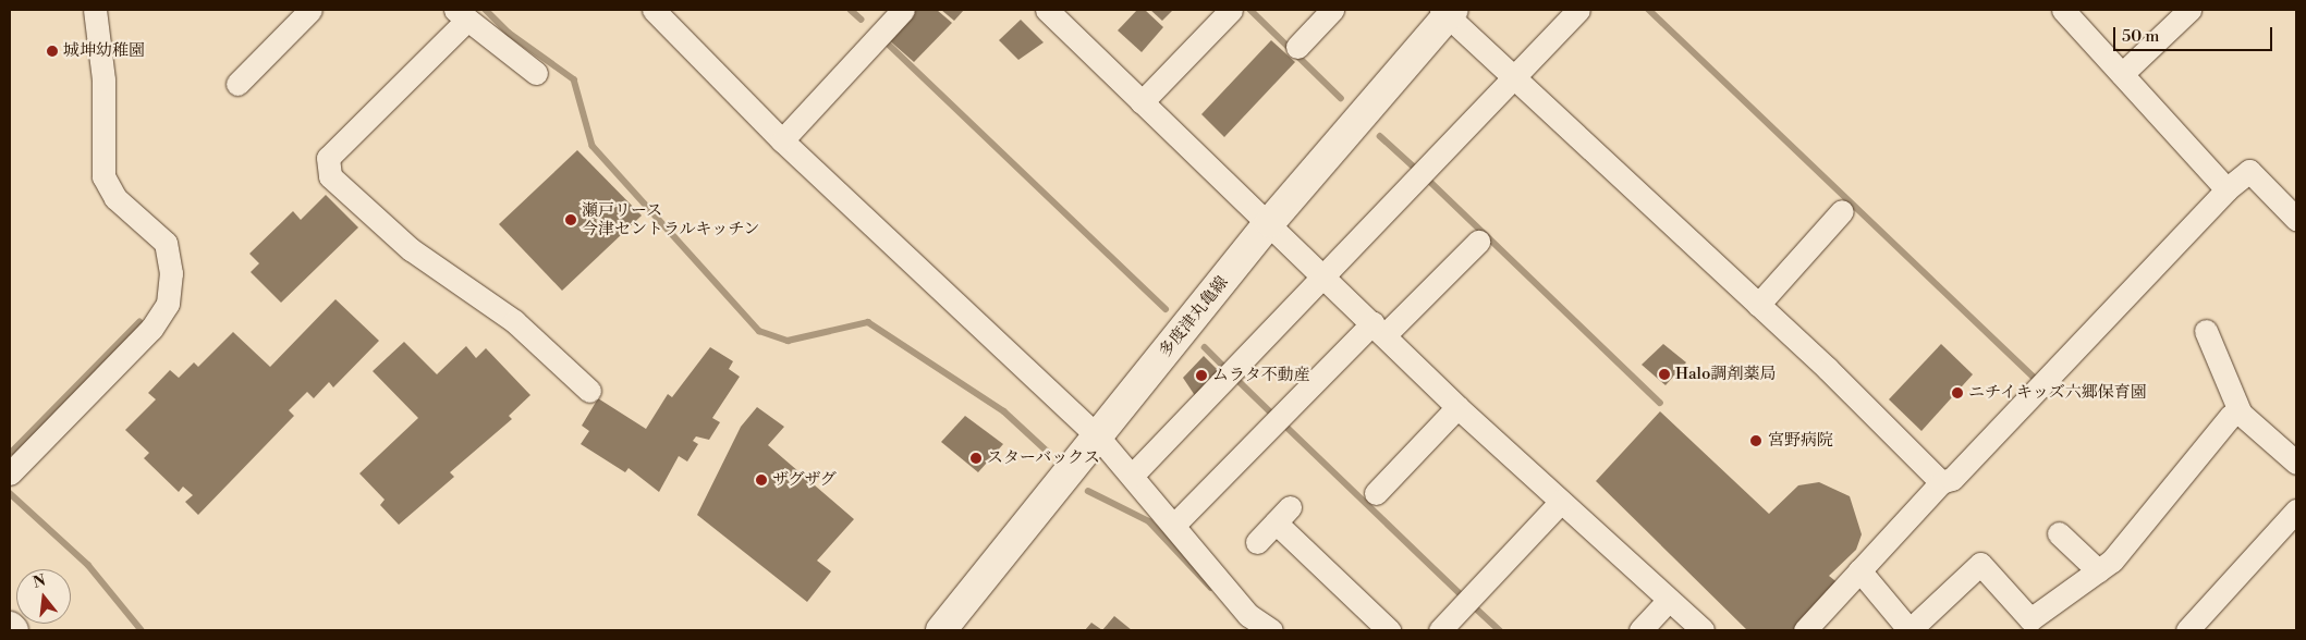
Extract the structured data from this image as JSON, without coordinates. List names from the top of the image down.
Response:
{
  "streets": {
    "main road": ["多度津丸亀線"]
  },
  "places": [
    "城坤幼稚園",
    "瀬戸リース 今津セントラルキッチン",
    "Halo調剤薬局",
    "ムラタ不動産",
    "ニチイキッズ六郷保育園",
    "宮野病院",
    "スターバックス",
    "ザグザグ"
  ],
  "scale_bar": "50 m",
  "north": "top"
}
